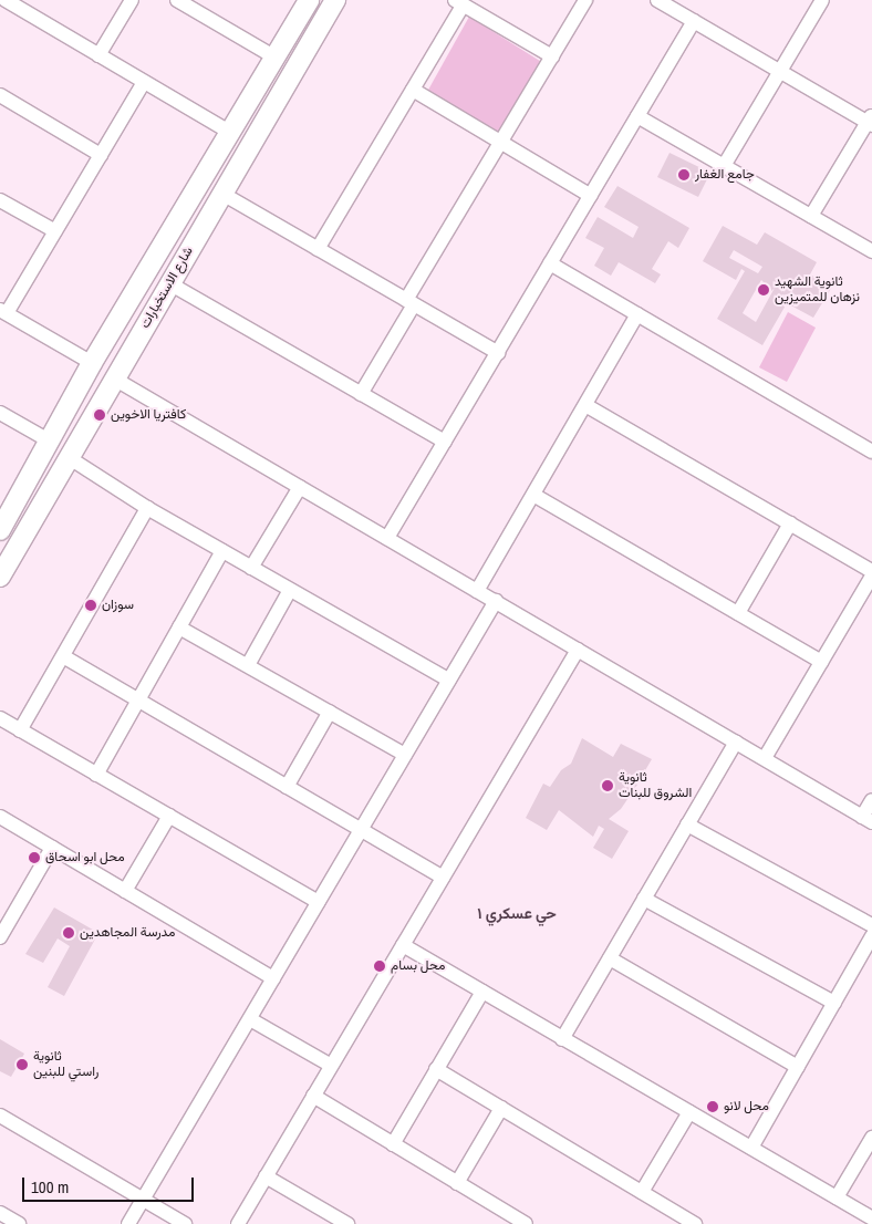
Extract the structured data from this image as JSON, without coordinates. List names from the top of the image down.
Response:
{
  "streets": {
    "main road": ["شارع الاستخبارات"]
  },
  "districts": ["حي عسكري ١"],
  "places": [
    "جامع الغفار",
    "ثانوية الشهيد نزهان للمتميزين",
    "كافتريا الاخوين",
    "سوزان",
    "ثانوية الشروق للبنات",
    "محل ابو اسحاق",
    "مدرسة المجاهدين",
    "محل بسام",
    "ثانوية راستي للبنين",
    "محل لانو"
  ],
  "scale_bar": "100 m"
}
